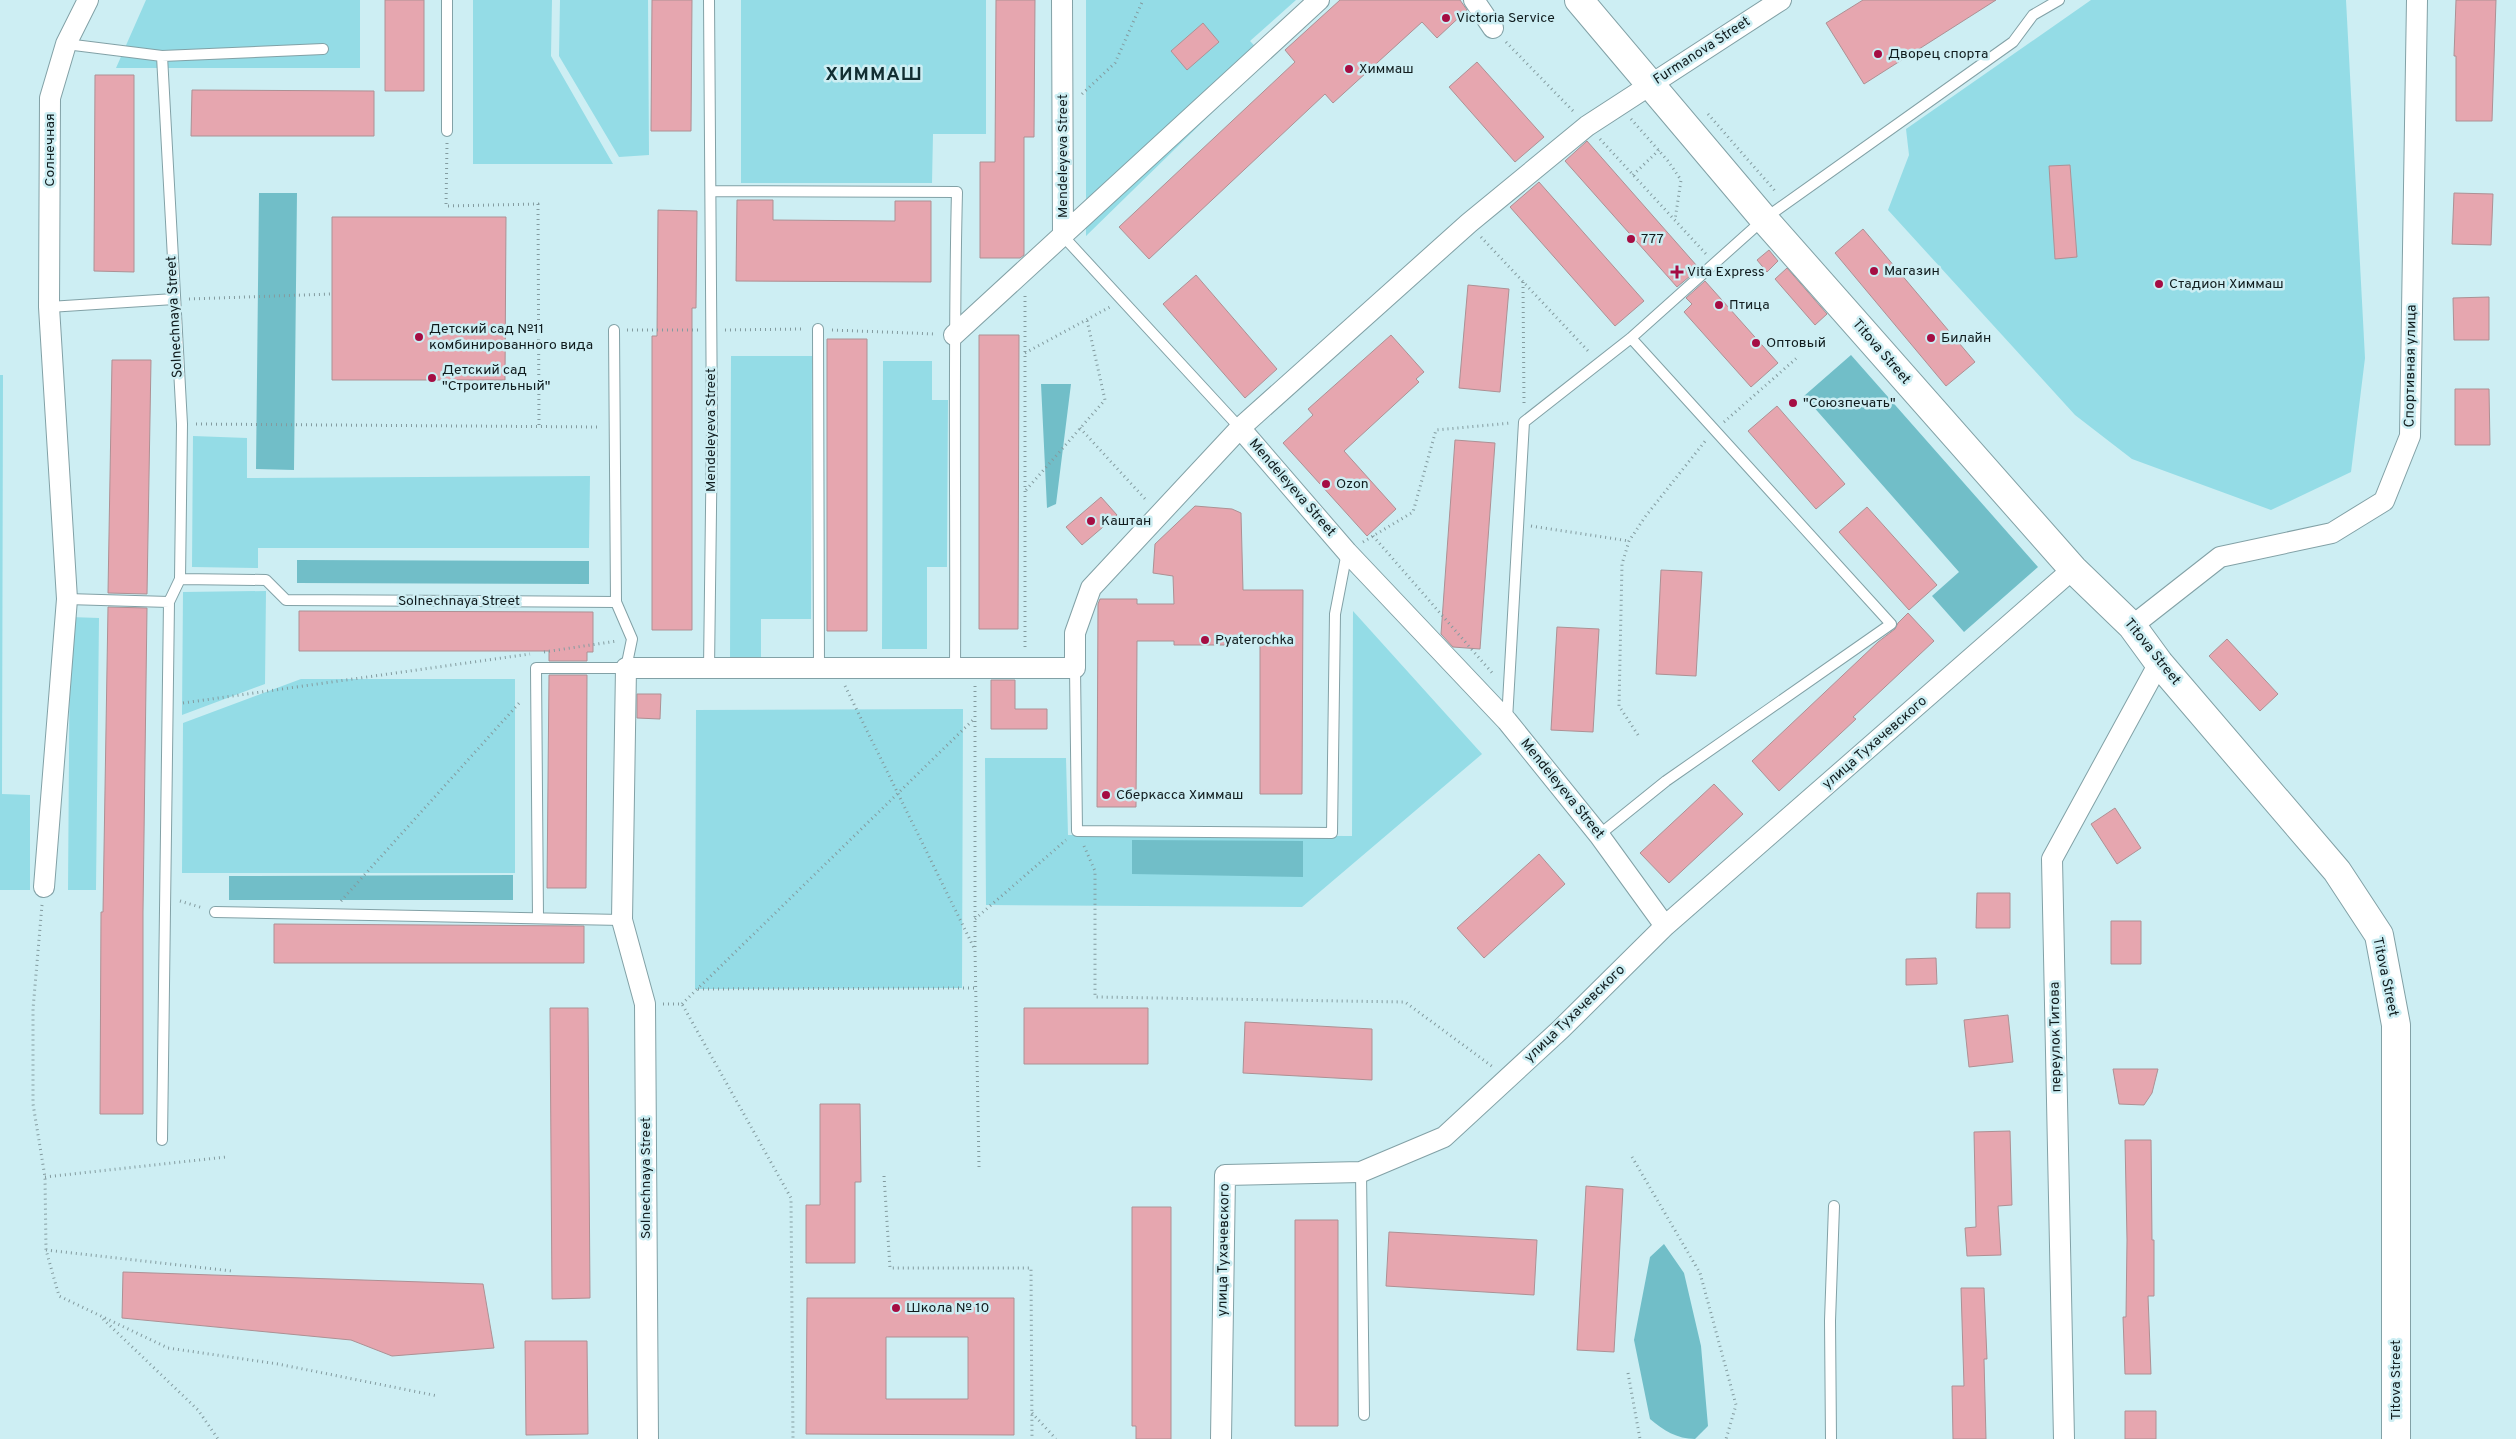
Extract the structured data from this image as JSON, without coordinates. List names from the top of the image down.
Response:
{
  "streets": {
    "street": [
      "Furmanova Street",
      "Солнечная",
      "Mendeleyeva Street",
      "Solnechnaya Street",
      "Titova Street",
      "Спортивная улица",
      "улица Тухачевского",
      "переулок Титова"
    ]
  },
  "crossings": [
    ["Furmanova Street", "Mendeleyeva Street"],
    ["Furmanova Street", "Titova Street"],
    ["Mendeleyeva Street", "улица Тухачевского"],
    ["Titova Street", "Спортивная улица"],
    ["Titova Street", "улица Тухачевского"],
    ["Titova Street", "переулок Титова"]
  ],
  "districts": ["ХИММАШ"],
  "places": {
    "other": [
      "Victoria Service",
      "Дворец спорта",
      "Химмаш",
      "777",
      "Магазин",
      "Стадион Химмаш",
      "Птица",
      "Детский сад №11 комбинированного вида",
      "Билайн",
      "Оптовый",
      "Детский сад \"Строительный\"",
      "\"Союзпечать\"",
      "Ozon",
      "Каштан",
      "Pyaterochka",
      "Сберкасса Химмаш",
      "Школа № 10"
    ],
    "health": ["Vita Express"]
  }
}
